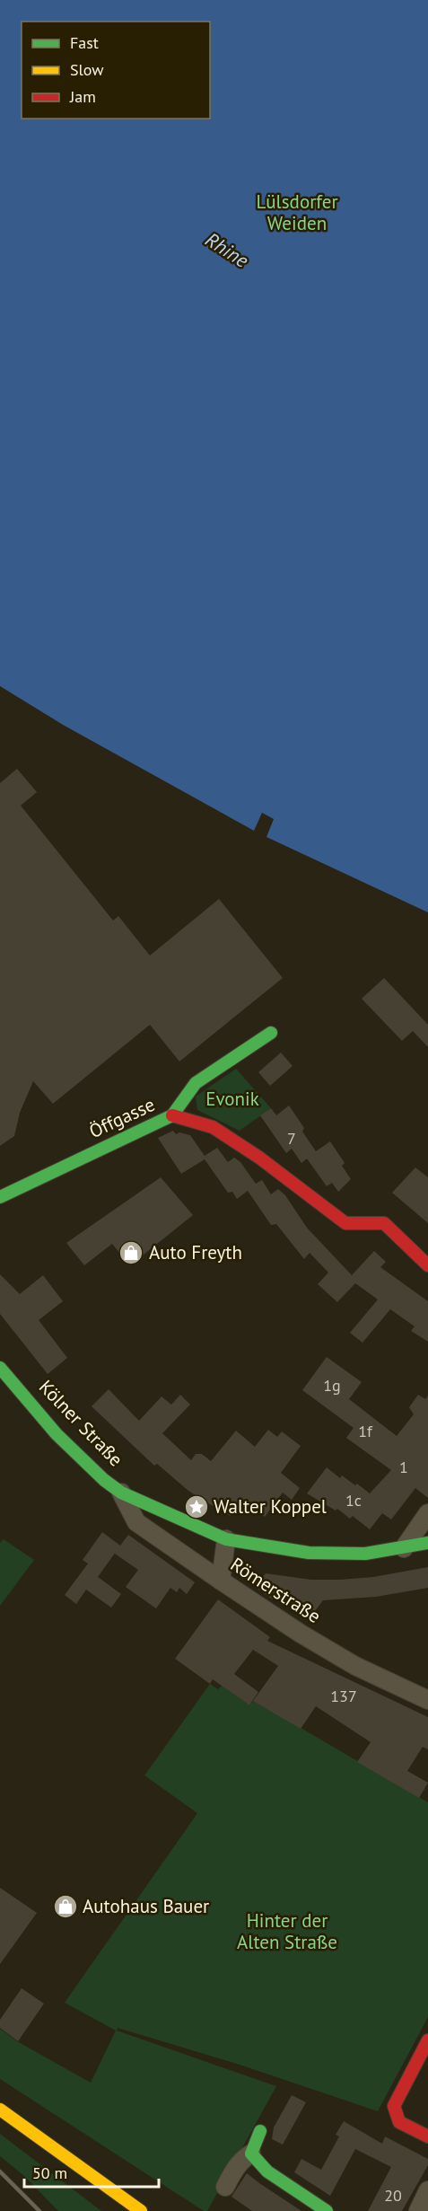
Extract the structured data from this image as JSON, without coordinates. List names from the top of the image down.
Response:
{
  "streets": {
    "street": ["Öffgasse", "Kölner Straße", "Römerstraße"]
  },
  "crossings": [
    ["Kölner Straße", "Römerstraße"]
  ],
  "water": ["Rhine"],
  "parks": ["Lülsdorfer Weiden", "Evonik", "Hinter der Alten Straße"],
  "places": {
    "shop": ["Auto Freyth", "Autohaus Bauer"],
    "place": ["Walter Koppel"]
  },
  "house_numbers": [
    "7",
    "1g",
    "1f",
    "1",
    "1c",
    "137",
    "20"
  ],
  "legend": ["Fast", "Slow", "Jam"],
  "scale_bar": "50 m"
}
